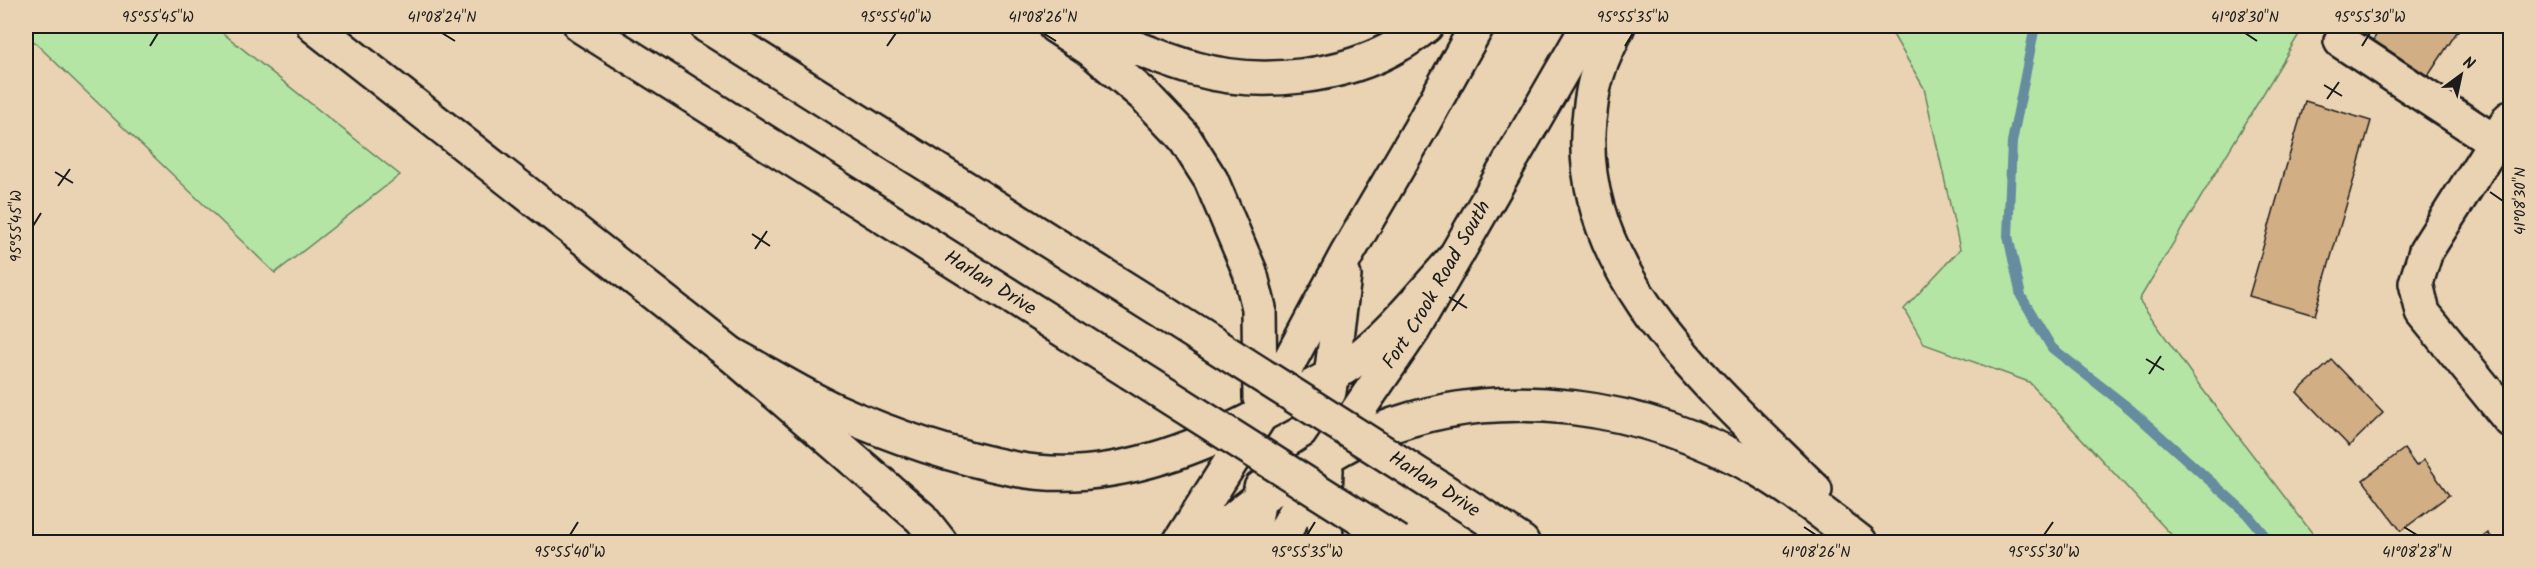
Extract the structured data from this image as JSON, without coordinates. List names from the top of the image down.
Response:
{
  "streets": {
    "main road": ["Harlan Drive", "Fort Crook Road South"]
  },
  "north": "top right",
  "coordinates": [
    "95°55'45\"W",
    "41°08'24\"N",
    "95°55'40\"W",
    "41°08'26\"N",
    "95°55'35\"W",
    "41°08'30\"N",
    "95°55'30\"W",
    "41°08'28\"N"
  ]
}
